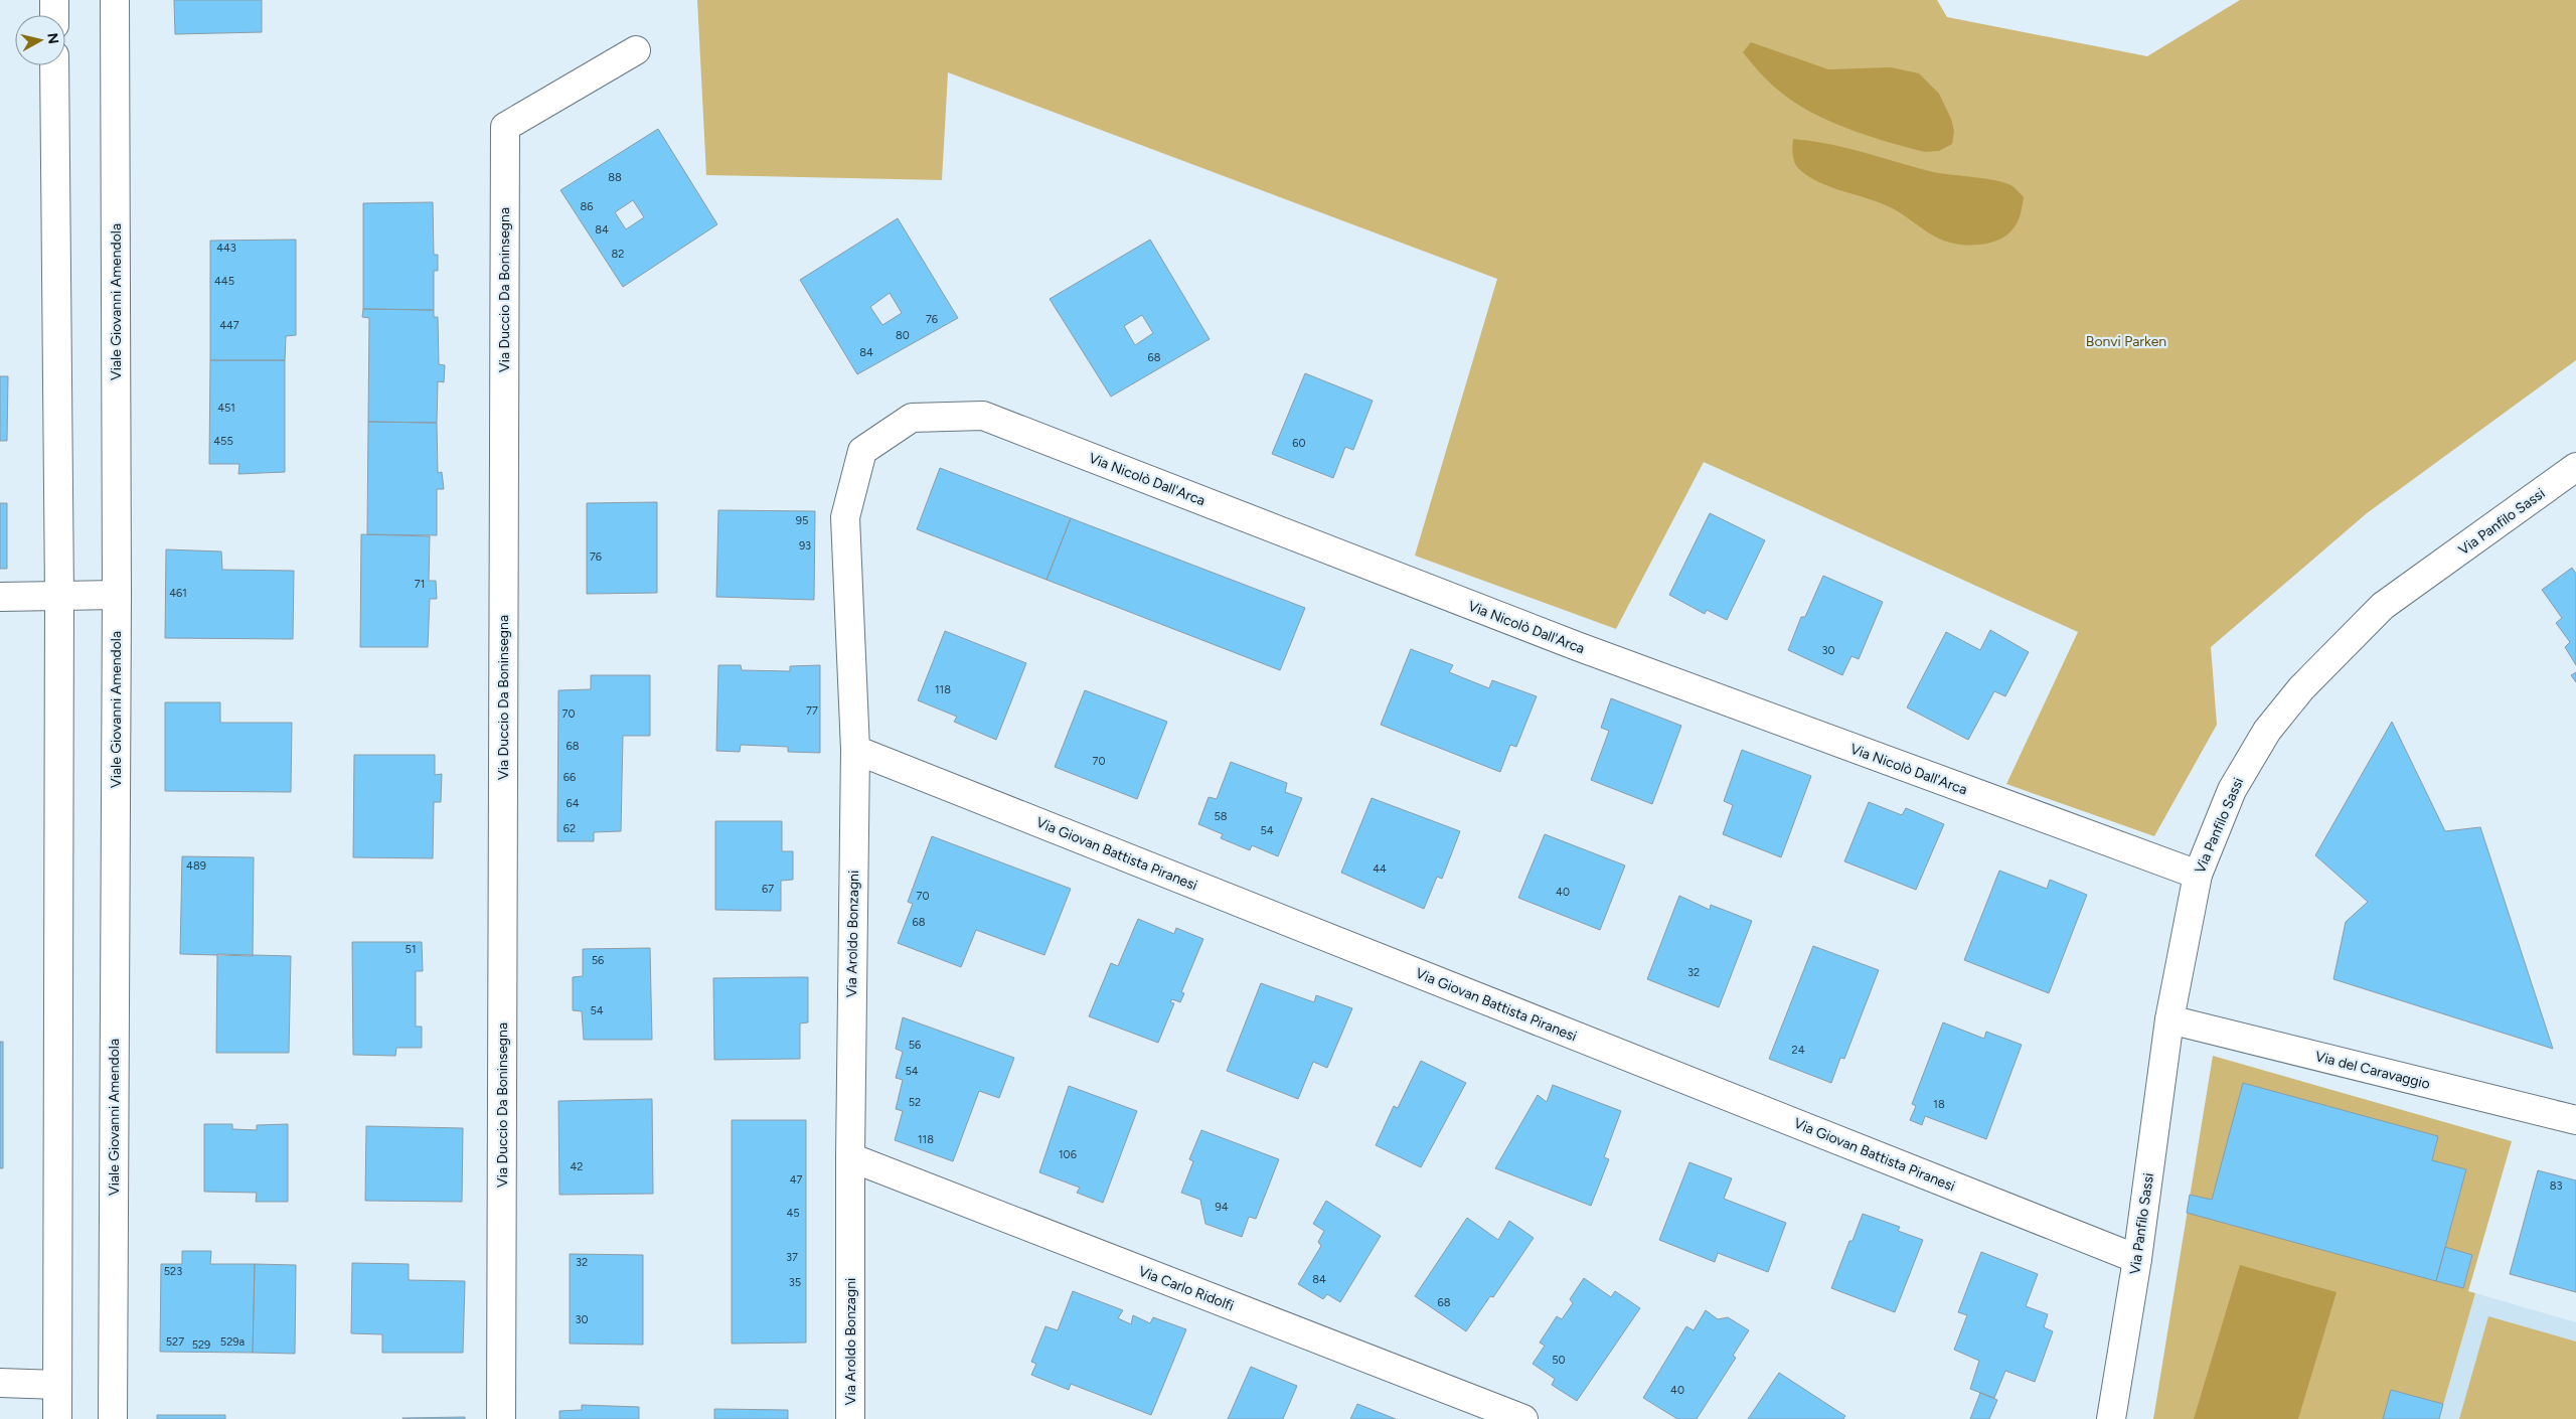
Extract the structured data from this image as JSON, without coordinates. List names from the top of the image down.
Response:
{
  "streets": {
    "street": [
      "Via Duccio Da Boninsegna",
      "Viale Giovanni Amendola",
      "Via Nicolò Dall'Arca",
      "Via Panfilo Sassi",
      "Via Giovan Battista Piranesi",
      "Via Aroldo Bonzagni",
      "Via del Caravaggio",
      "Via Carlo Ridolfi"
    ]
  },
  "crossings": [
    ["Via Nicolò Dall'Arca", "Via Panfilo Sassi"],
    ["Via Nicolò Dall'Arca", "Via Aroldo Bonzagni"],
    ["Via Panfilo Sassi", "Via Giovan Battista Piranesi"],
    ["Via Panfilo Sassi", "Via del Caravaggio"],
    ["Via Giovan Battista Piranesi", "Via Aroldo Bonzagni"],
    ["Via Aroldo Bonzagni", "Via Carlo Ridolfi"]
  ],
  "parks": ["Bonvi Parken"],
  "house_numbers": [
    "88",
    "86",
    "84",
    "443",
    "82",
    "445",
    "76",
    "447",
    "80",
    "84",
    "68",
    "451",
    "455",
    "60",
    "95",
    "93",
    "76",
    "71",
    "461",
    "30",
    "118",
    "77",
    "70",
    "68",
    "70",
    "66",
    "64",
    "58",
    "62",
    "54",
    "489",
    "44",
    "67",
    "40",
    "70",
    "68",
    "51",
    "56",
    "32",
    "54",
    "56",
    "24",
    "54",
    "52",
    "18",
    "118",
    "106",
    "42",
    "47",
    "83",
    "94",
    "45",
    "37",
    "32",
    "523",
    "84",
    "35",
    "68",
    "30",
    "527",
    "529a",
    "529",
    "50",
    "40"
  ],
  "north": "right"
}
